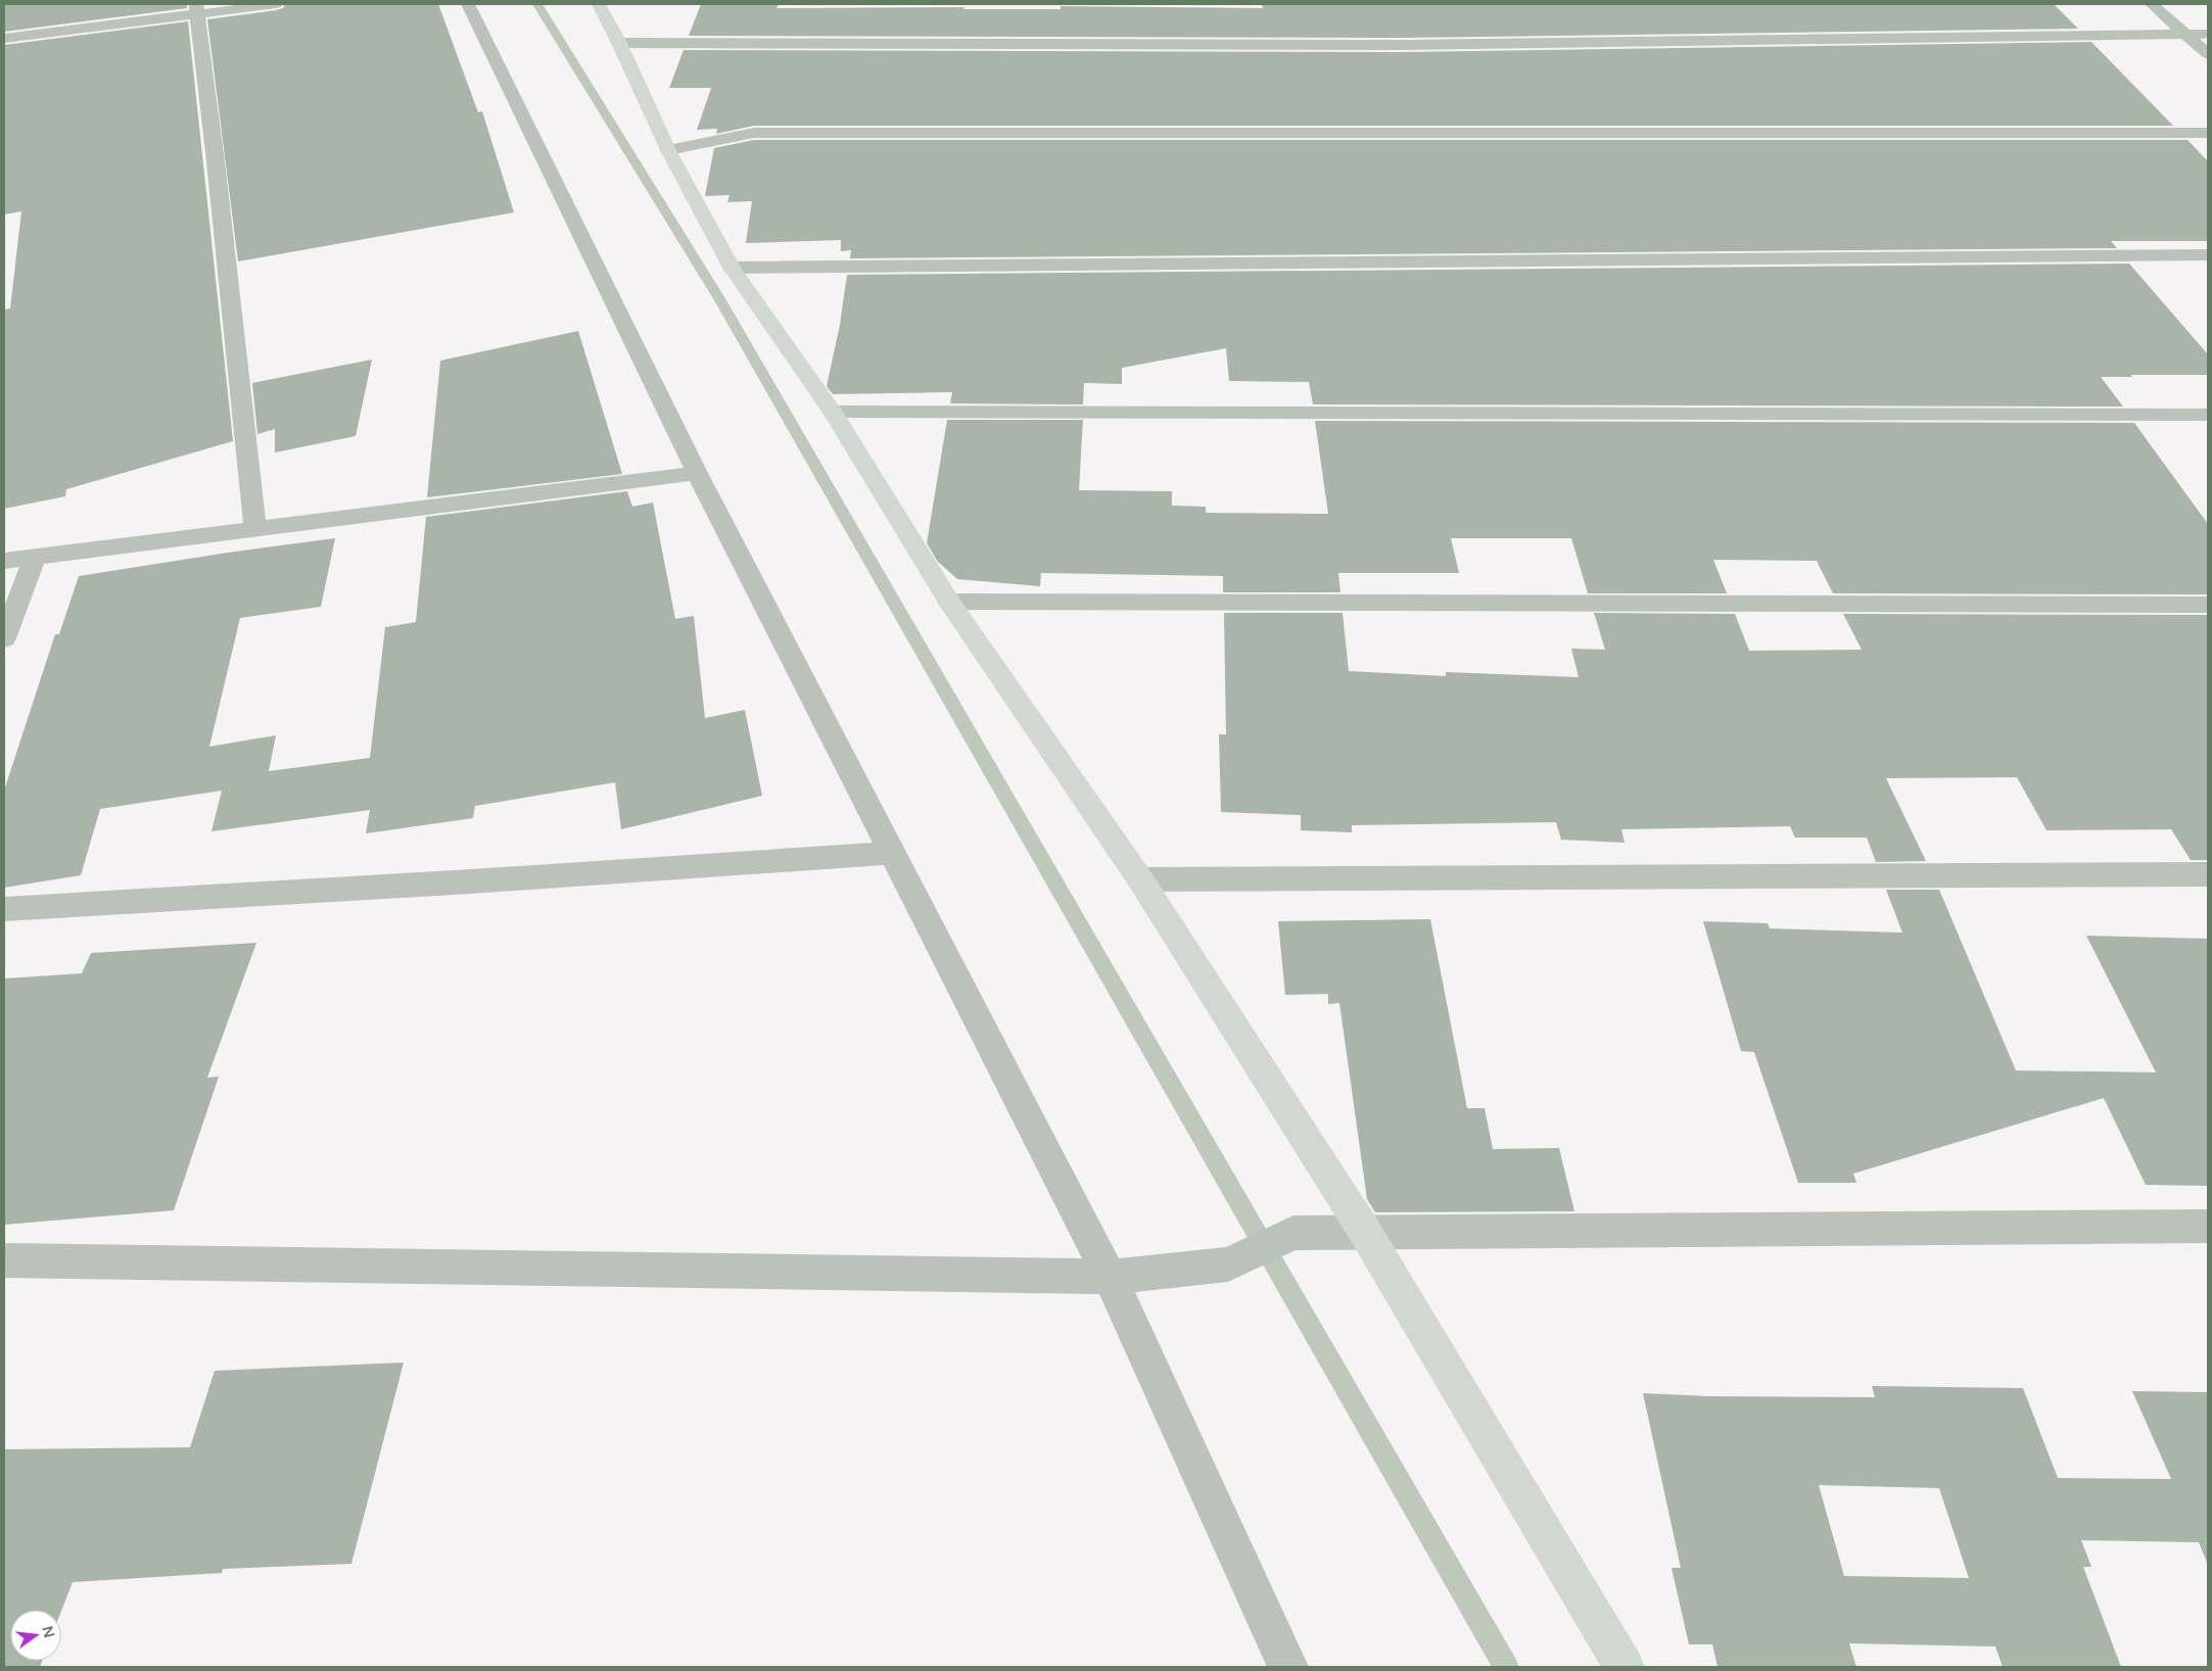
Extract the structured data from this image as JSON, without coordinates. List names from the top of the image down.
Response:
{
  "north": "right"
}
